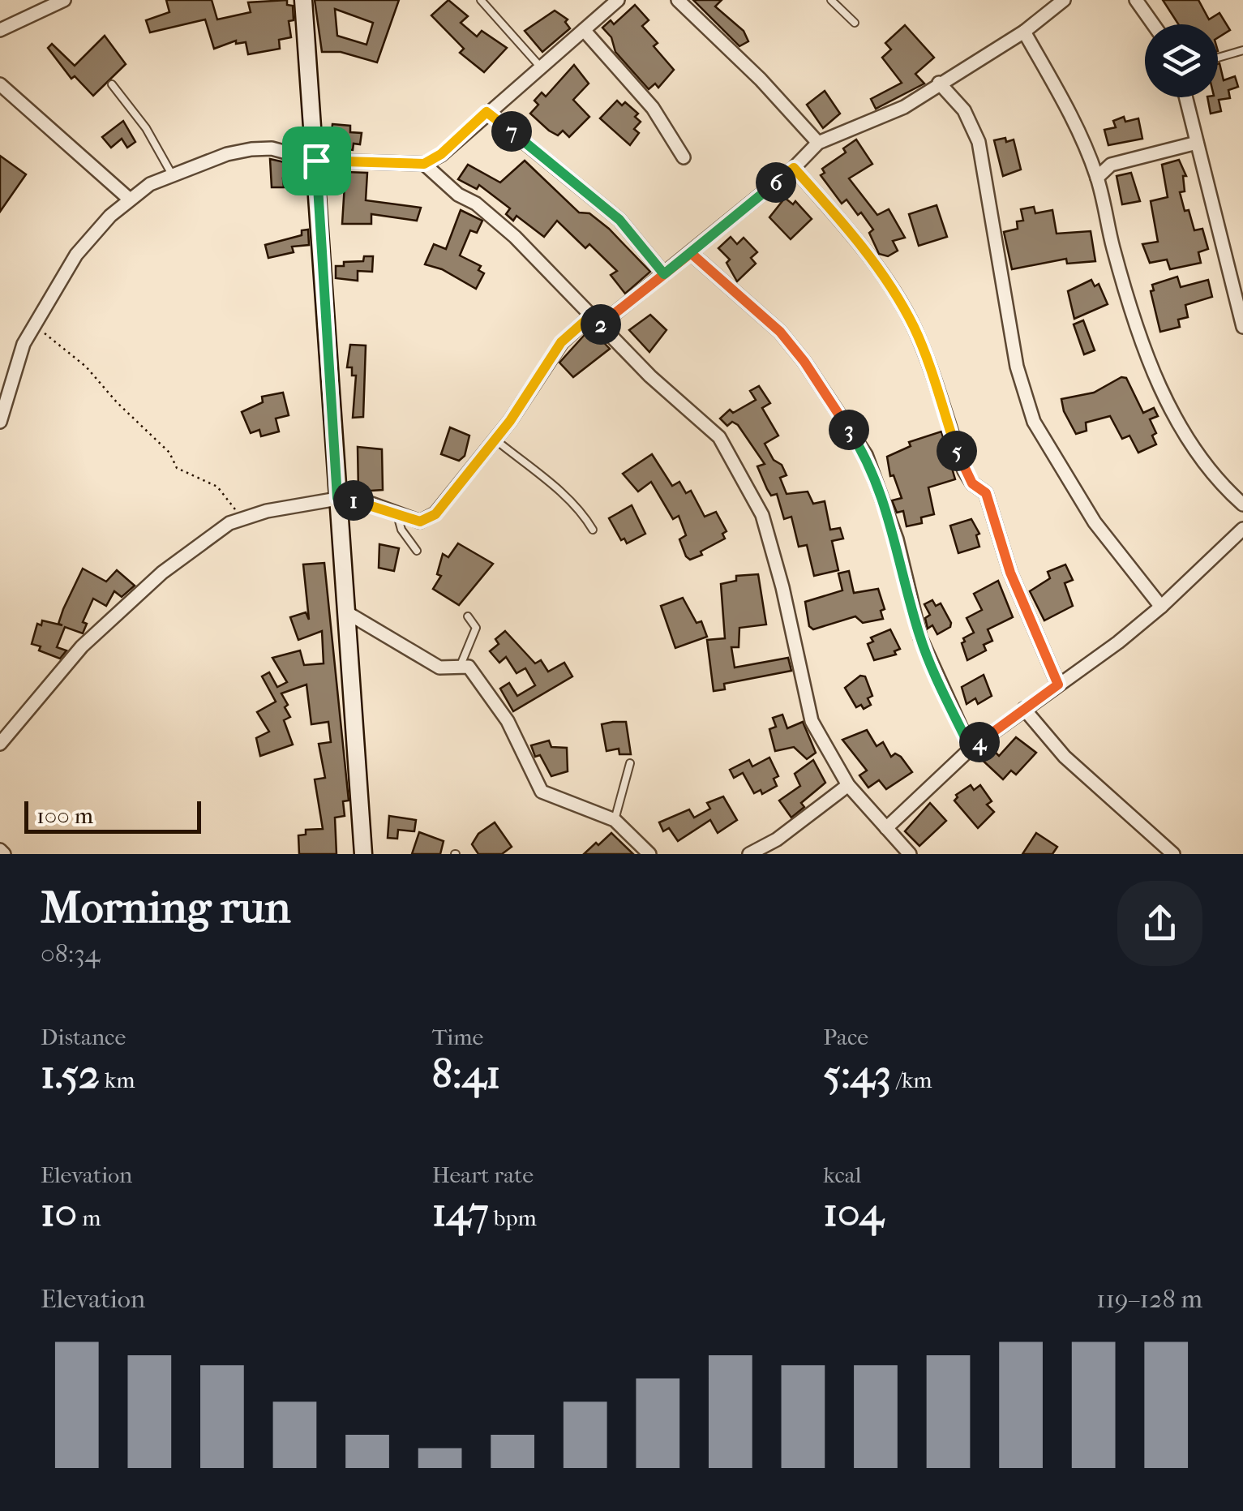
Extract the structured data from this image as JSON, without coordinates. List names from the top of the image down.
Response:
{
  "scale_bar": "100 m",
  "page": {
    "pins": [
      "7",
      "6",
      "2",
      "3",
      "5",
      "1",
      "4"
    ],
    "scale": "100 m",
    "heading": ["Morning run", "08:34"],
    "stats": [
      ["Distance", "1.52 km"],
      ["Time", "8:41"],
      ["Pace", "5:43 /km"],
      ["Elevation", "10 m"],
      ["Heart rate", "147 bpm"],
      ["kcal", "104"]
    ],
    "chart": ["Elevation", "119–128 m"]
  }
}
